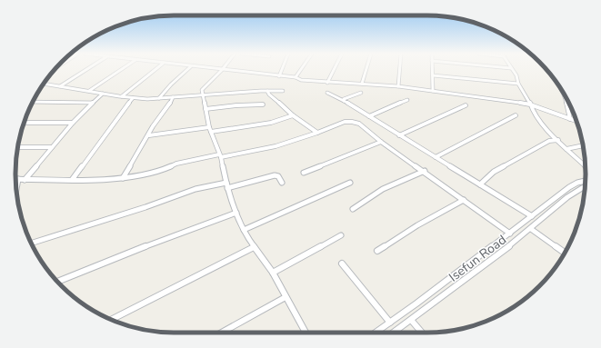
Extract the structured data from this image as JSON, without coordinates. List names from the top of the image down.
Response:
{
  "streets": {
    "street": ["Isefun Road"]
  }
}
